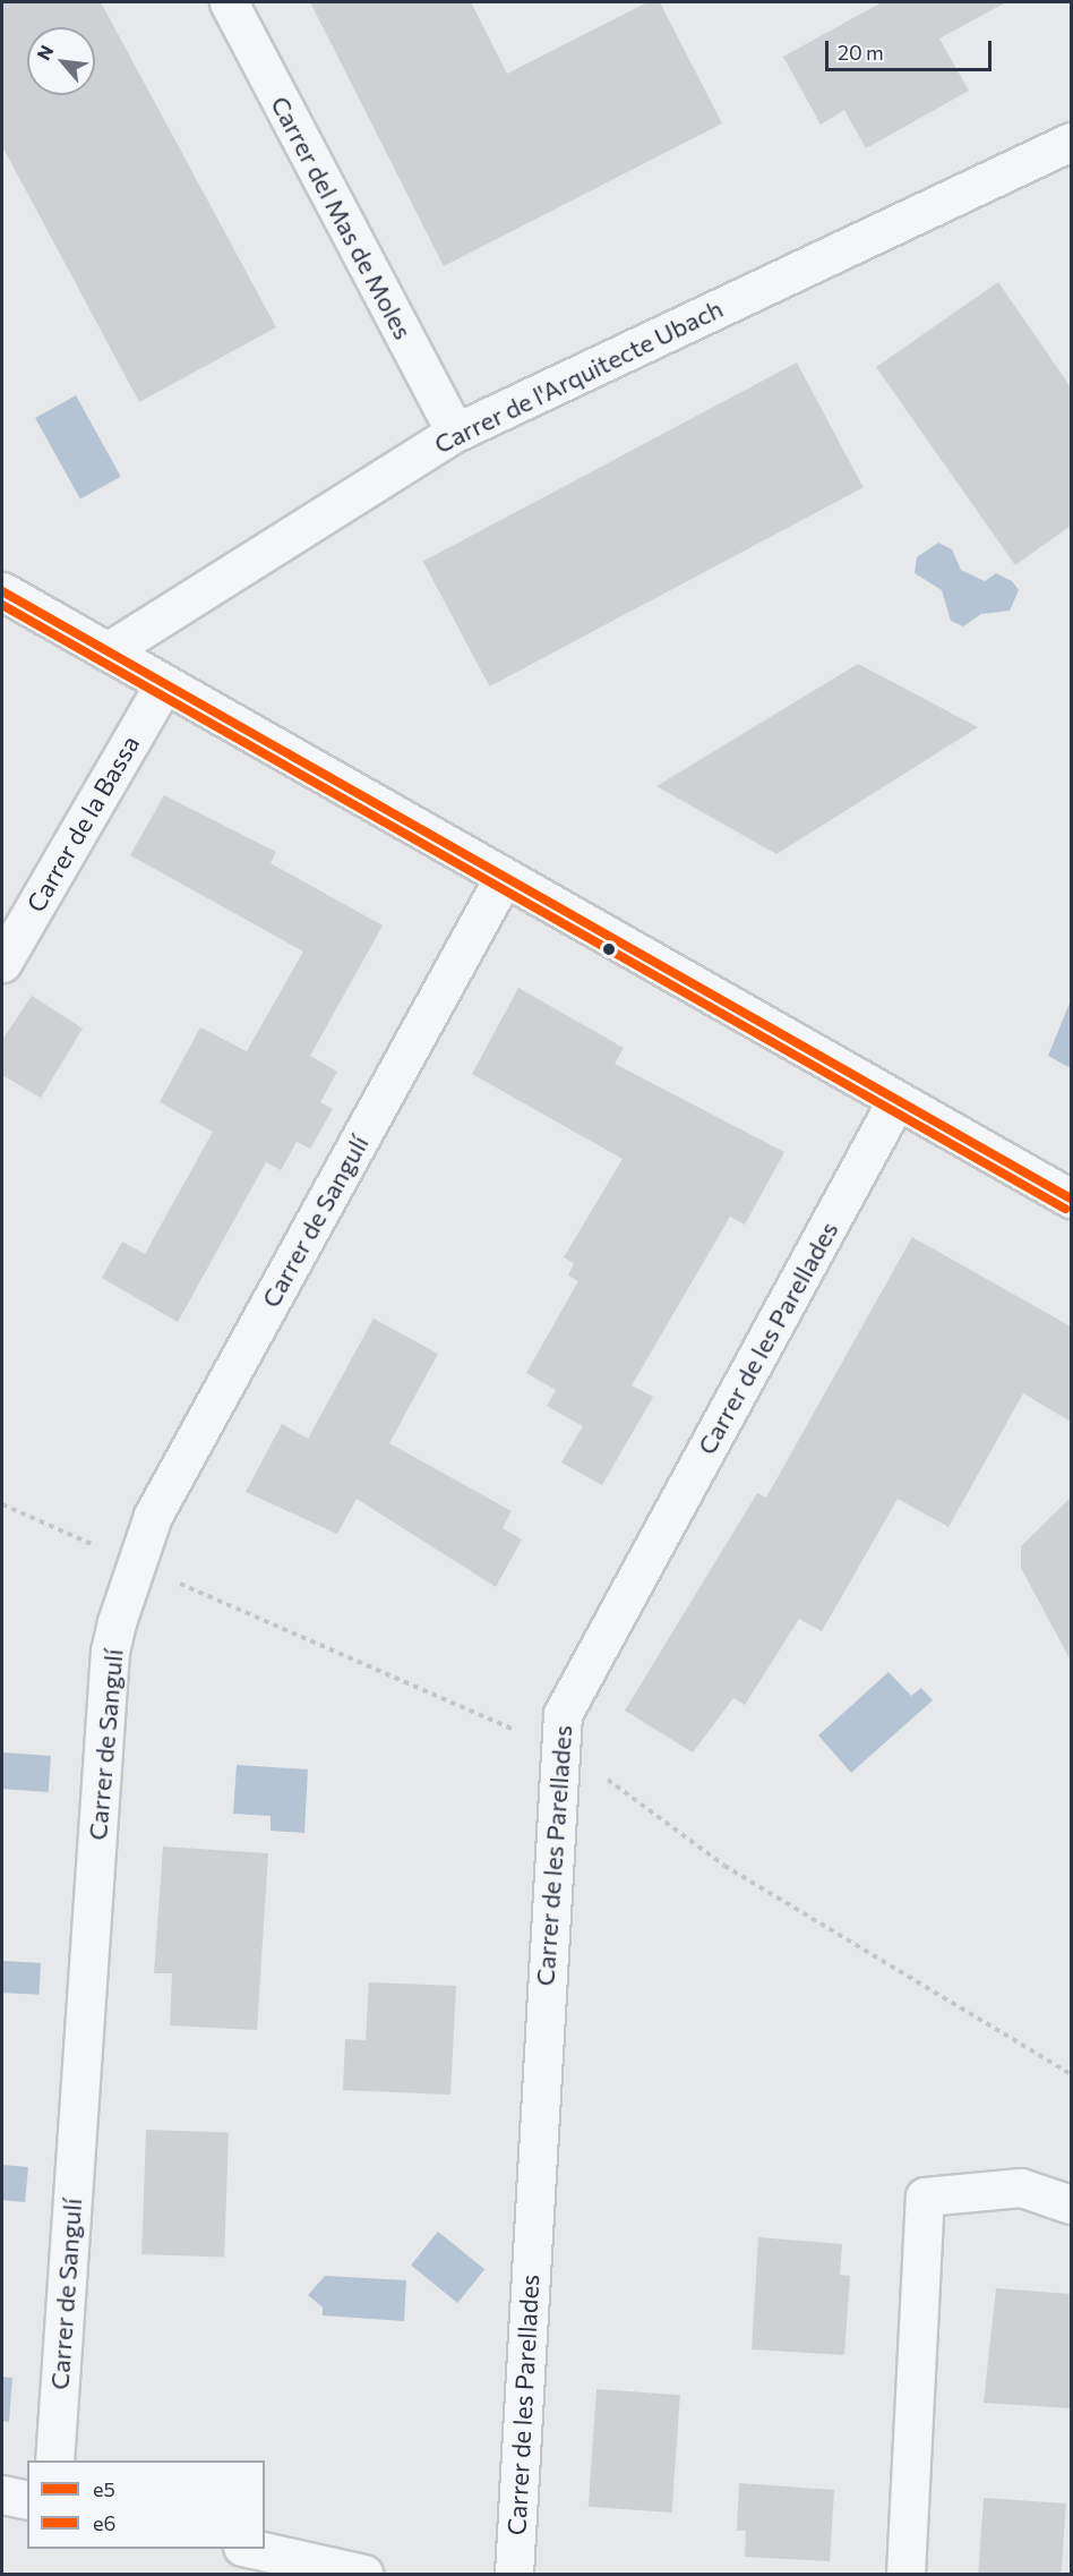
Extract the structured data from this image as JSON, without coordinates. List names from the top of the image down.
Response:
{
  "streets": {
    "street": [
      "Carrer del Mas de Moles",
      "Carrer de l'Arquitecte Ubach",
      "Carrer de la Bassa",
      "Carrer de Sangulí",
      "Carrer de les Parellades"
    ]
  },
  "crossings": [
    ["Carrer del Mas de Moles", "Carrer de l'Arquitecte Ubach"]
  ],
  "lines": ["transit line e5", "transit line e6"],
  "legend": ["e5", "e6"],
  "scale_bar": "20 m",
  "north": "top left"
}
